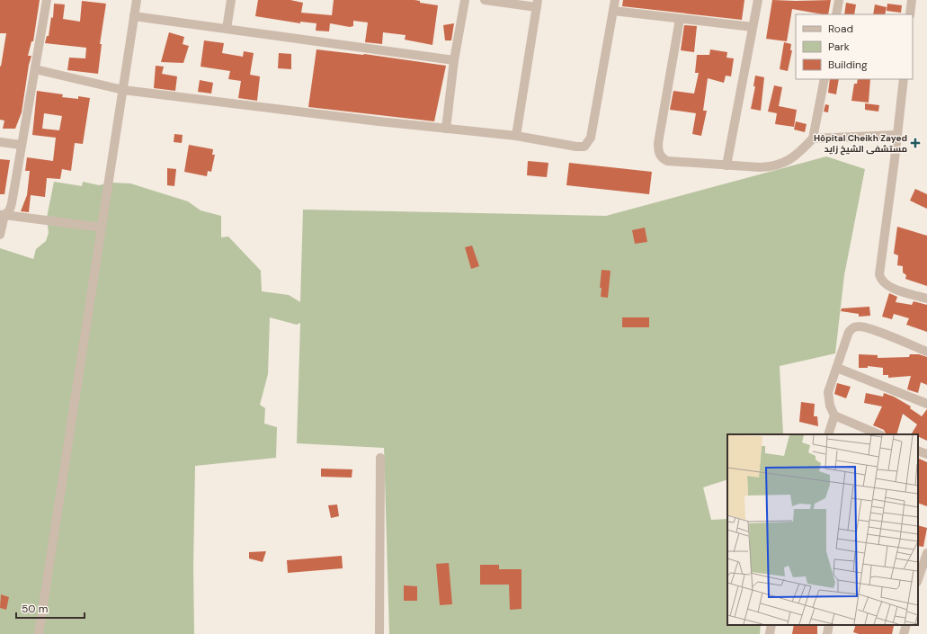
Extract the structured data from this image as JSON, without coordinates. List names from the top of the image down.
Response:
{
  "places": {
    "health": ["Hôpital Cheikh Zayed مستشفى الشيخ زايد"]
  },
  "legend": ["Road", "Park", "Building"],
  "scale_bar": "50 m"
}
